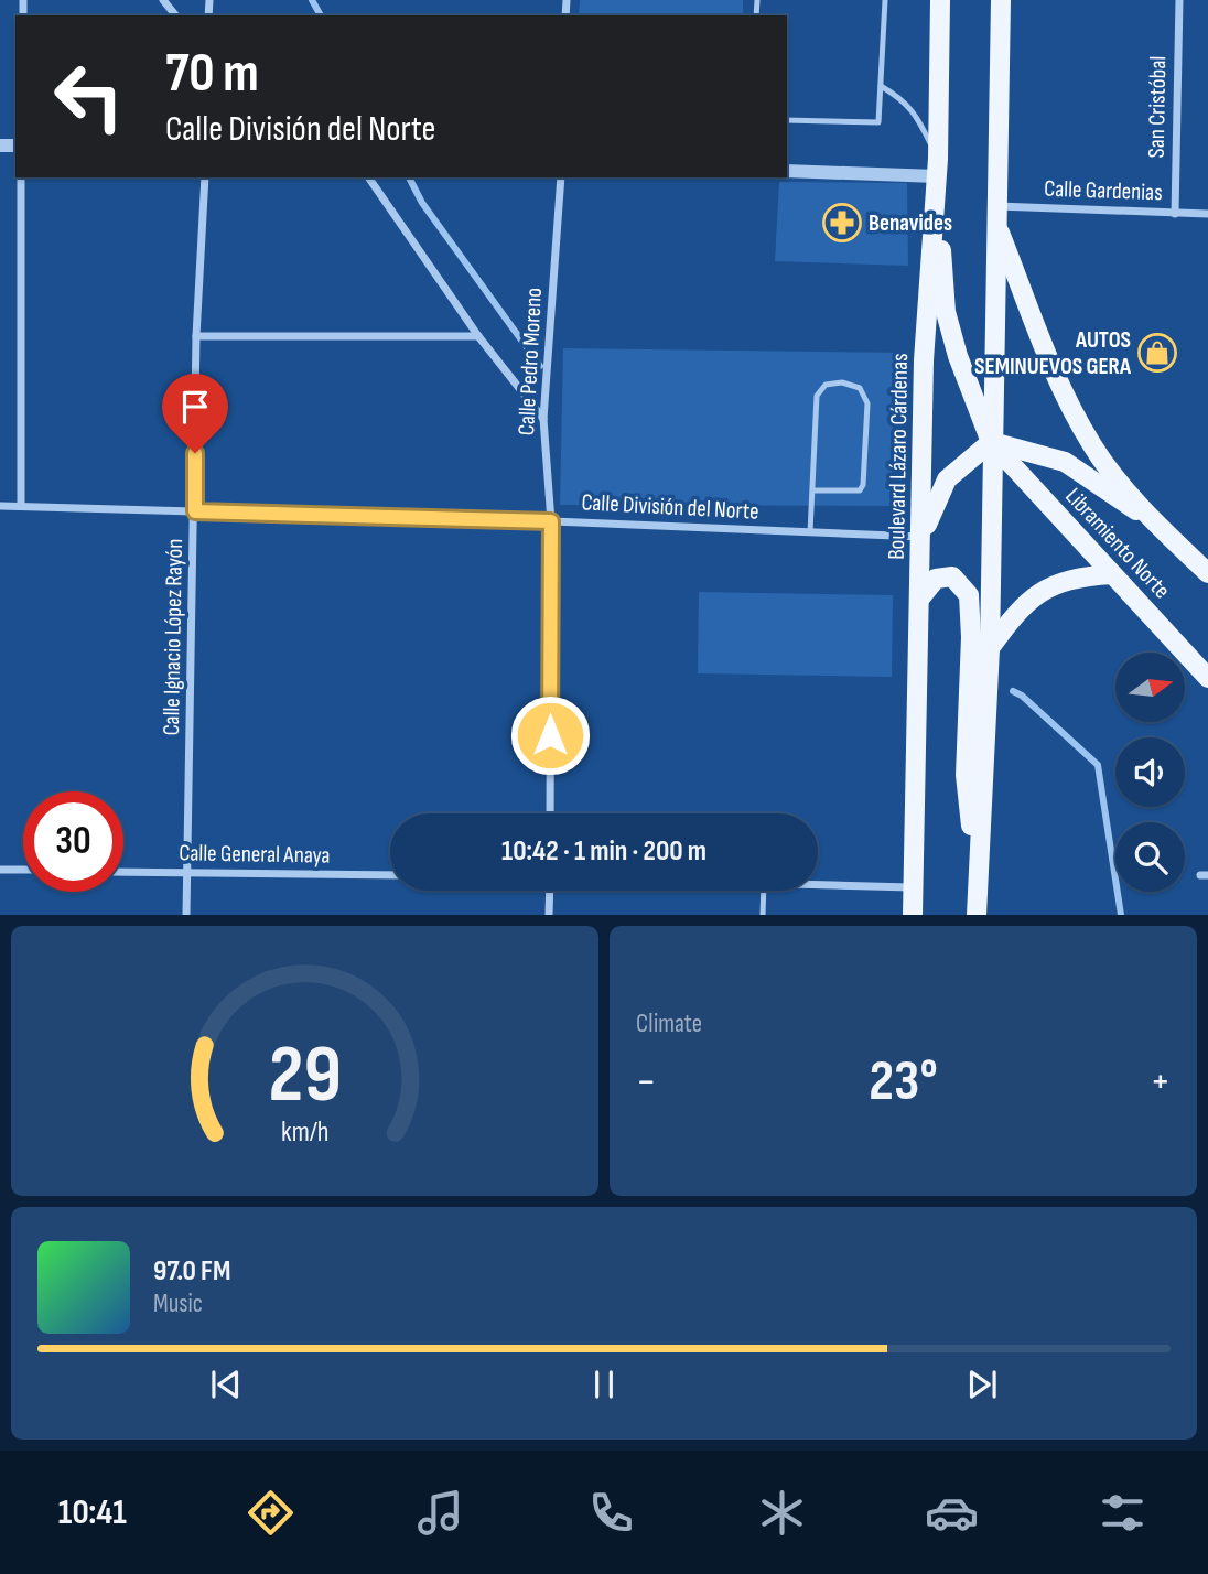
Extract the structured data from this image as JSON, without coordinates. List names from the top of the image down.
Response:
{
  "streets": {
    "main road": ["Boulevard Lázaro Cárdenas", "Libramiento Norte"],
    "street": [
      "San Cristóbal",
      "Calle Gardenias",
      "Calle Pedro Moreno",
      "Calle División del Norte",
      "Calle Ignacio López Rayón",
      "Calle General Anaya"
    ]
  },
  "crossings": [
    ["San Cristóbal", "Calle Gardenias"],
    ["Calle Pedro Moreno", "Calle División del Norte"],
    ["Boulevard Lázaro Cárdenas", "Calle División del Norte"],
    ["Calle División del Norte", "Calle Ignacio López Rayón"],
    ["Calle Ignacio López Rayón", "Calle General Anaya"]
  ],
  "places": {
    "pharmacy": ["Benavides"],
    "shop": ["AUTOS SEMINUEVOS GERA"]
  },
  "north": "right",
  "page": {
    "turn": ["70 m", "Calle División del Norte"],
    "limit": "30",
    "trip": "10:42 · 1 min · 200 m",
    "tile": "Climate",
    "heat": ["−", "23°", "+"],
    "song": ["97.0 FM", "Music"],
    "tabs": "10:41",
    "gauge": ["29", "km/h"]
  }
}
